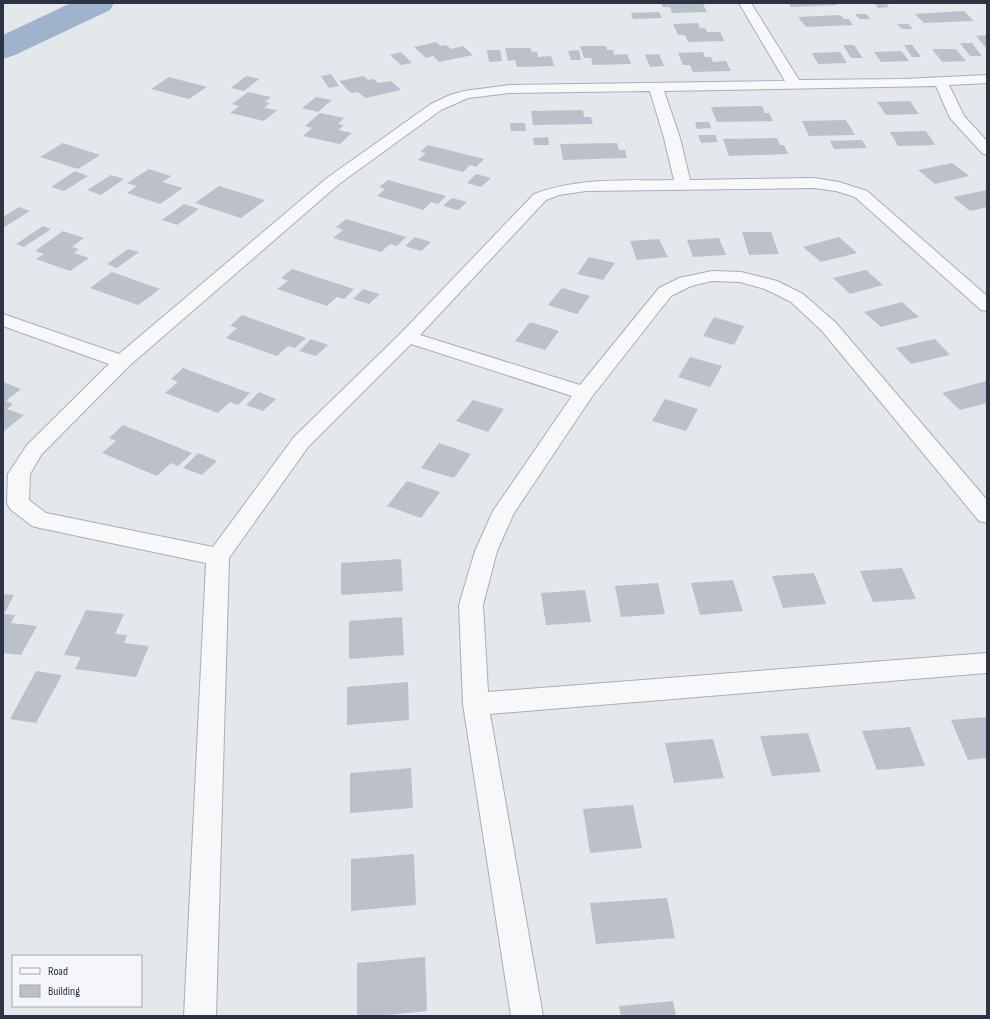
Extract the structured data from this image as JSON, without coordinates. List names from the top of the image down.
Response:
{
  "legend": ["Road", "Building"]
}
